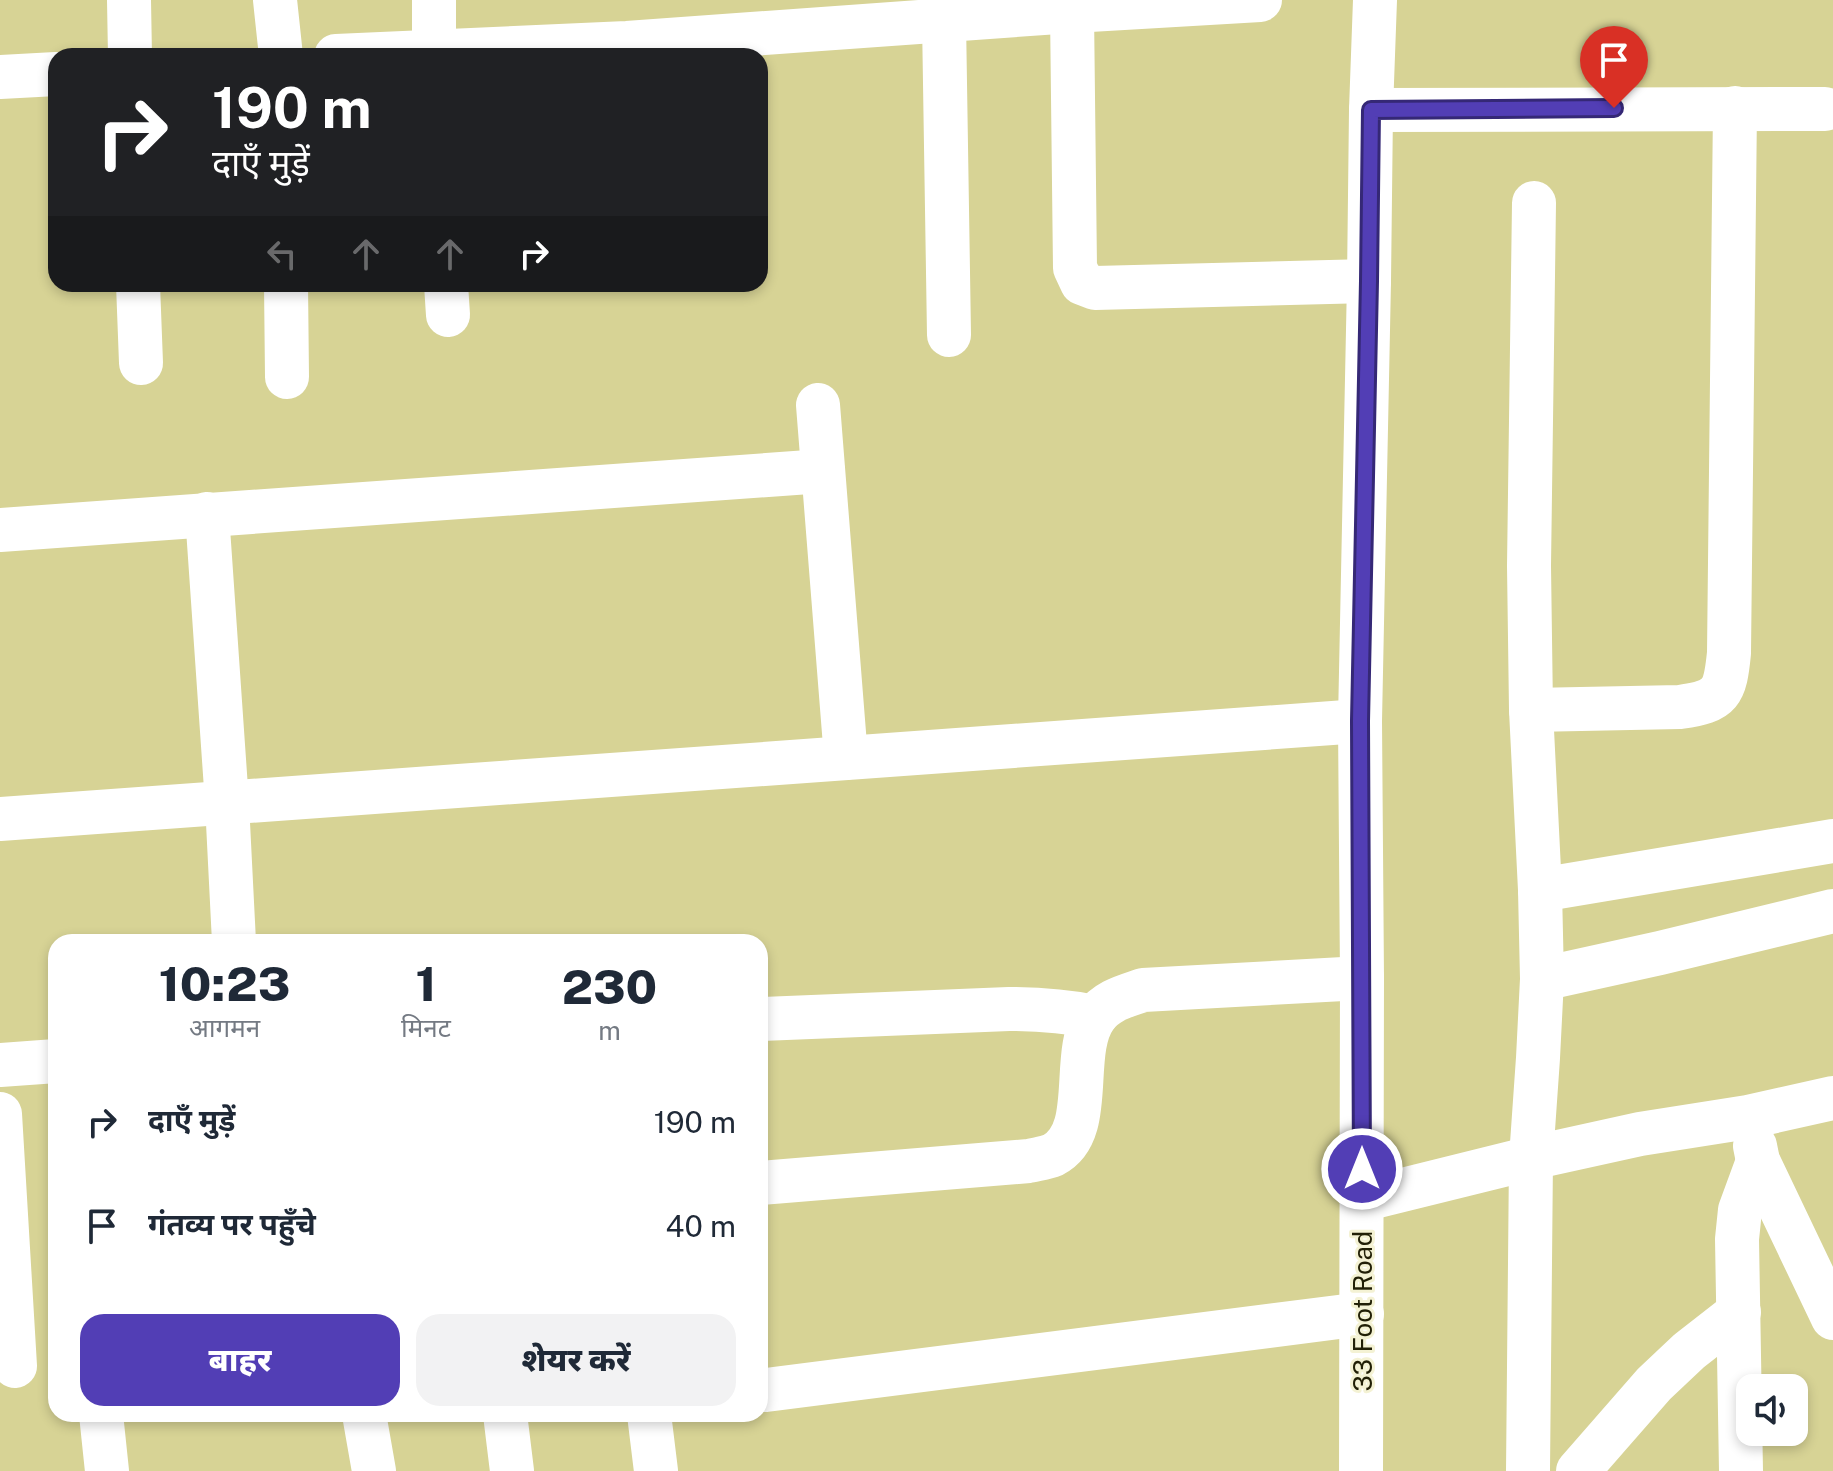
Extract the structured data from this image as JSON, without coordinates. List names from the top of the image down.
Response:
{
  "streets": {
    "street": ["33 Foot Road"]
  },
  "page": {
    "turn": ["190 m", "दाएँ मुड़ें"],
    "eta": [
      "10:23",
      "आगमन",
      "1",
      "मिनट",
      "230",
      "m"
    ],
    "list": [
      {
        "name": "दाएँ मुड़ें",
        "value": "190 m"
      },
      {
        "name": "गंतव्य पर पहुँचे",
        "value": "40 m"
      }
    ],
    "buttons": ["बाहर", "शेयर करें"]
  }
}
